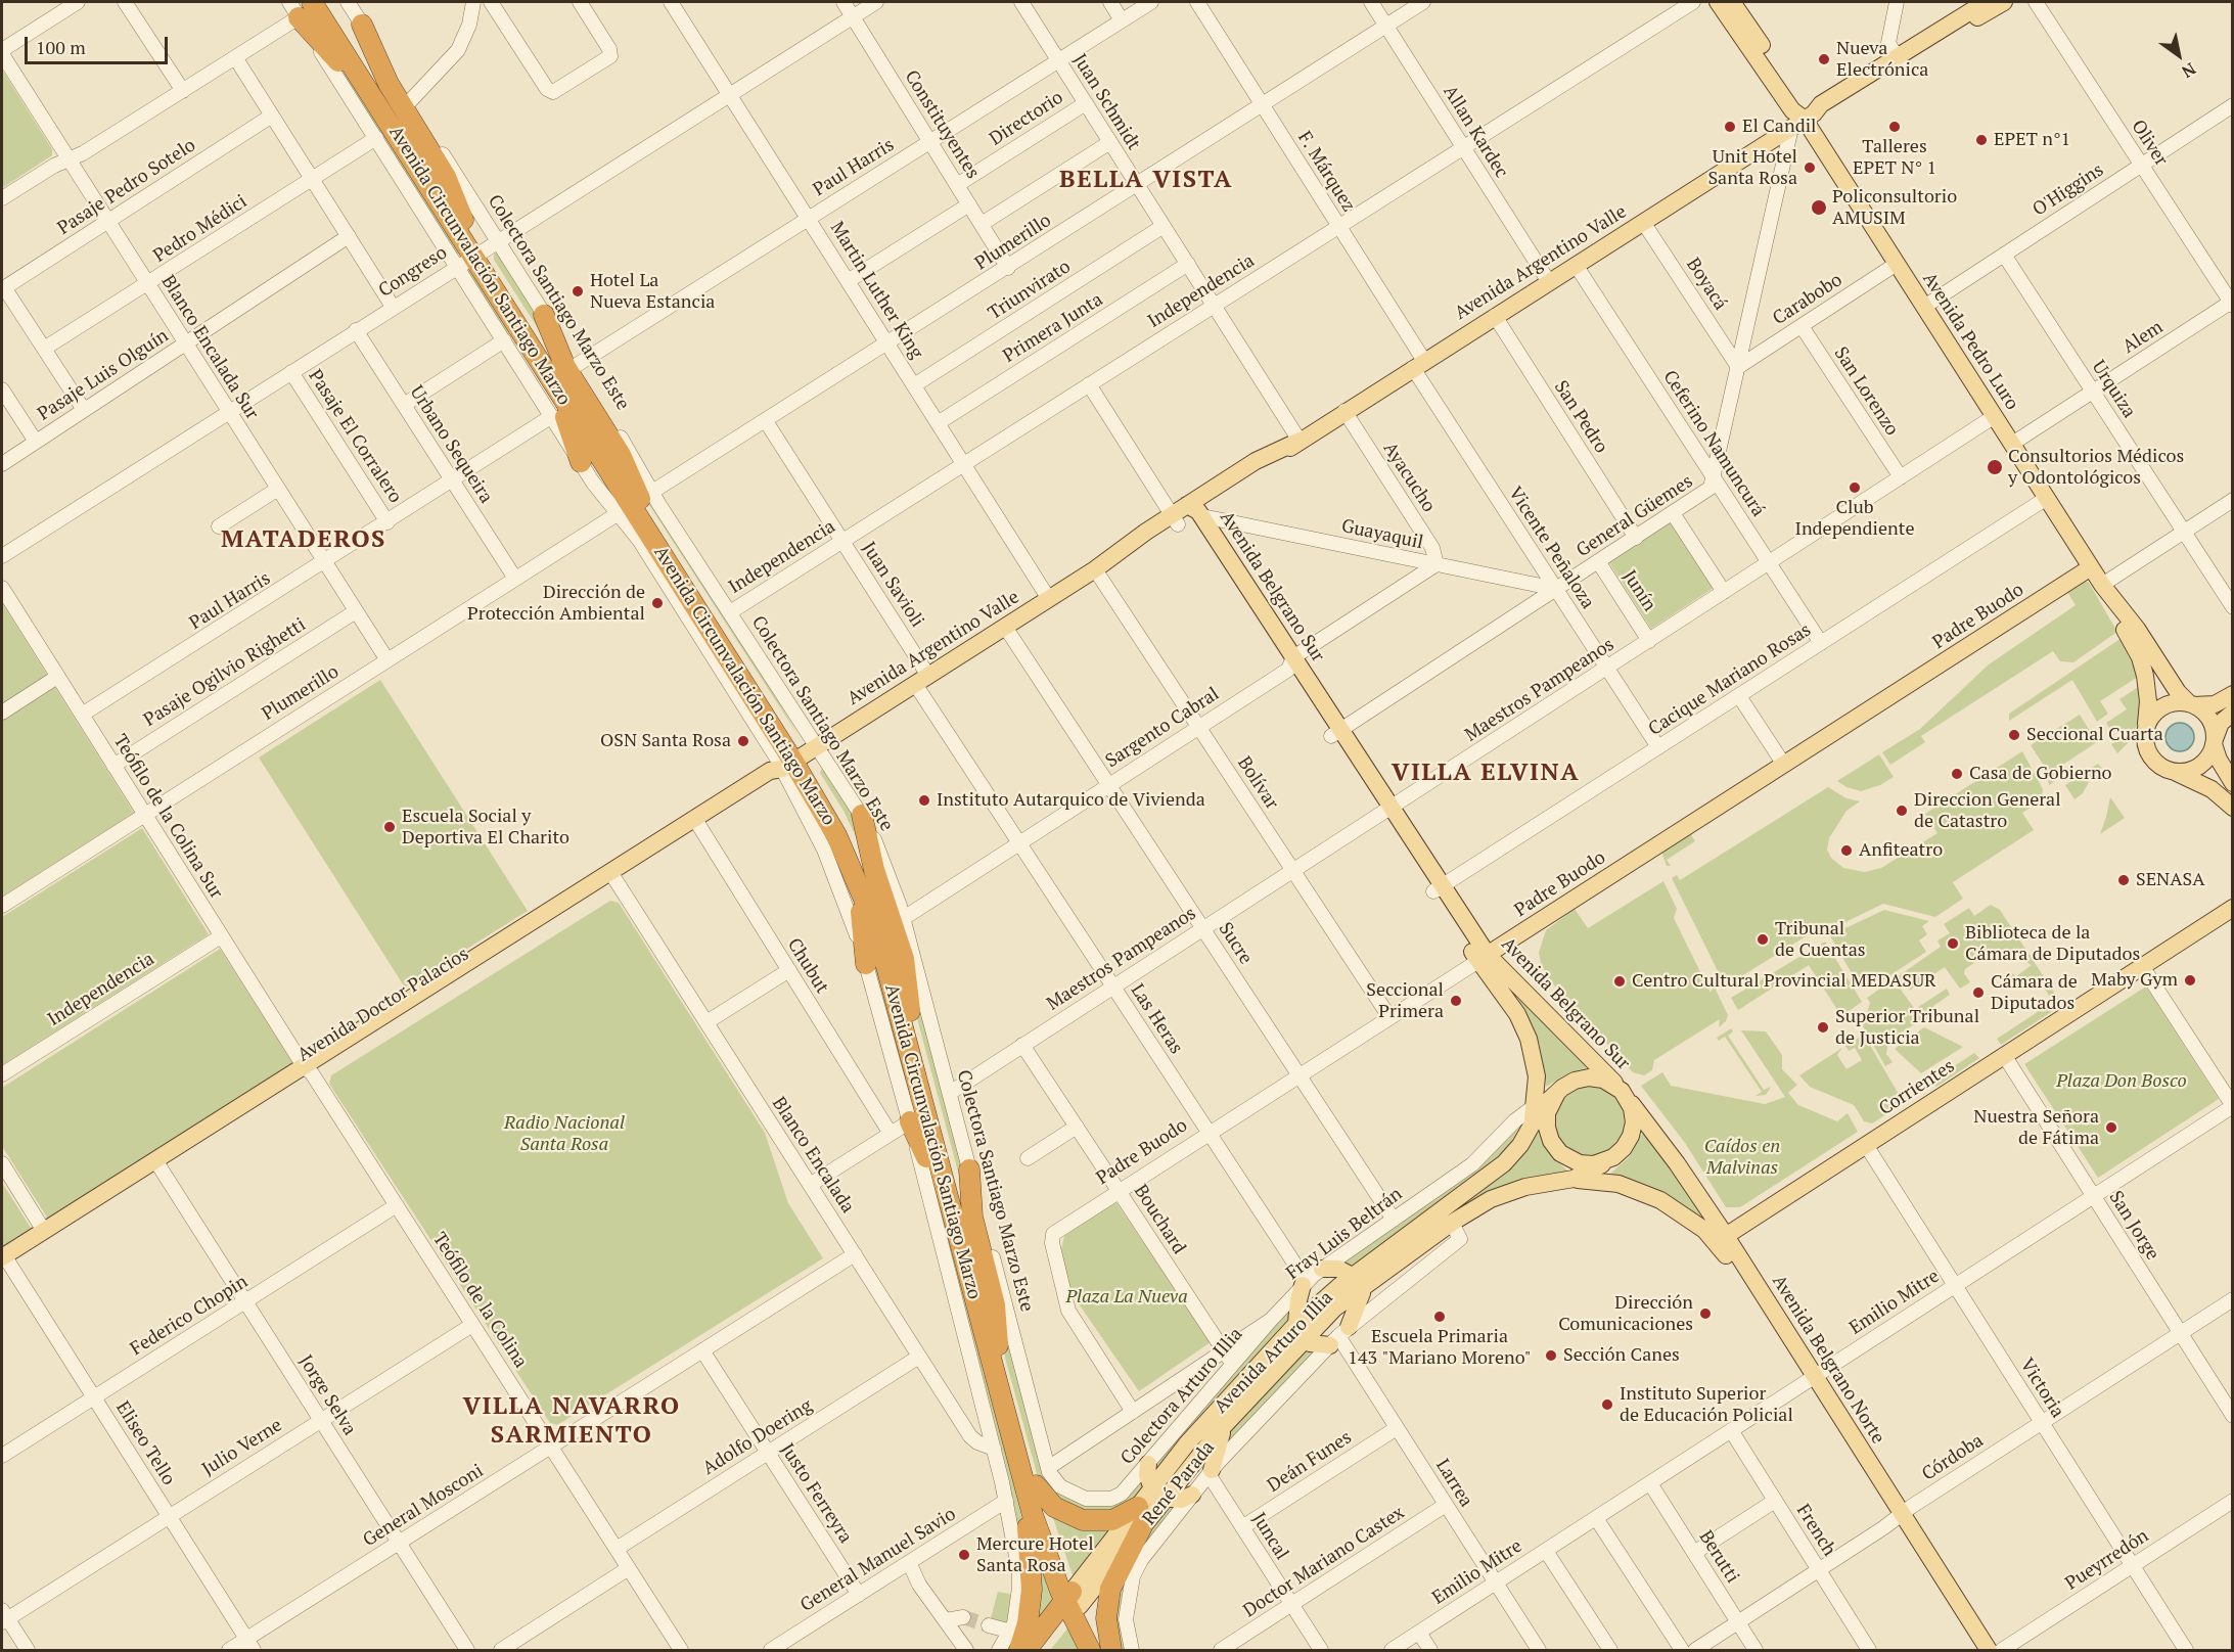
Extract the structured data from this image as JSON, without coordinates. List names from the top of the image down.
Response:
{
  "streets": {
    "highway": ["Avenida Circunvalación Santiago Marzo", "Avenida Arturo Illia"],
    "main road": [
      "Avenida Argentino Valle",
      "Avenida Pedro Luro",
      "Avenida Belgrano Sur",
      "Padre Buodo",
      "Avenida Doctor Palacios",
      "Corrientes",
      "Avenida Belgrano Norte"
    ],
    "street": [
      "Juan Schmidt",
      "Directorio",
      "Constituyentes",
      "Allan Kardec",
      "Oliver",
      "Paul Harris",
      "F. Márquez",
      "Pasaje Pedro Sotelo",
      "O'Higgins",
      "Pedro Médici",
      "Plumerillo",
      "Congreso",
      "Boyacá",
      "Martin Luther King",
      "Triunvirato",
      "Independencia",
      "Carabobo",
      "Colectora Santiago Marzo Este",
      "Primera Junta",
      "Alem",
      "Blanco Encalada Sur",
      "Pasaje Luis Olguín",
      "Urquiza",
      "San Lorenzo",
      "San Pedro",
      "Pasaje El Corralero",
      "Ceferino Namuncurá",
      "Urbano Sequeira",
      "Ayacucho",
      "General Güemes",
      "Guayaquil",
      "Vicente Peñaloza",
      "Juan Savioli",
      "Junín",
      "Pasaje Ogilvio Righetti",
      "Cacique Mariano Rosas",
      "Maestros Pampeanos",
      "Sargento Cabral",
      "Bolívar",
      "Teófilo de la Colina Sur",
      "Sucre",
      "Chubut",
      "Las Heras",
      "Blanco Encalada",
      "Bouchard",
      "San Jorge",
      "Fray Luis Beltrán",
      "Teófilo de la Colina",
      "Emilio Mitre",
      "Federico Chopin",
      "Victoria",
      "Jorge Selva",
      "Colectora Arturo Illia",
      "Adolfo Doering",
      "Eliseo Tello",
      "Julio Verne",
      "Córdoba",
      "Deán Funes",
      "René Parada",
      "Larrea",
      "Justo Ferreyra",
      "General Mosconi",
      "French",
      "Juncal",
      "Berutti",
      "General Manuel Savio",
      "Pueyrredón",
      "Doctor Mariano Castex"
    ]
  },
  "crossings": [
    ["Juan Schmidt", "Directorio"],
    ["Juan Schmidt", "Paul Harris"],
    ["Juan Schmidt", "Plumerillo"],
    ["Juan Schmidt", "Avenida Argentino Valle"],
    ["Juan Schmidt", "Triunvirato"],
    ["Juan Schmidt", "Independencia"],
    ["Juan Schmidt", "Primera Junta"],
    ["Directorio", "Constituyentes"],
    ["Constituyentes", "Paul Harris"],
    ["Constituyentes", "Plumerillo"],
    ["Constituyentes", "Congreso"],
    ["Allan Kardec", "Plumerillo"],
    ["Allan Kardec", "Avenida Argentino Valle"],
    ["Allan Kardec", "Independencia"],
    ["Oliver", "O'Higgins"],
    ["Oliver", "Alem"],
    ["Paul Harris", "Martin Luther King"],
    ["Paul Harris", "Colectora Santiago Marzo Este"],
    ["Paul Harris", "Blanco Encalada Sur"],
    ["Paul Harris", "Pasaje El Corralero"],
    ["Paul Harris", "Urbano Sequeira"],
    ["Paul Harris", "Teófilo de la Colina Sur"],
    ["F. Márquez", "Plumerillo"],
    ["F. Márquez", "Avenida Argentino Valle"],
    ["F. Márquez", "Independencia"],
    ["F. Márquez", "Vicente Peñaloza"],
    ["Pasaje Pedro Sotelo", "Blanco Encalada Sur"],
    ["O'Higgins", "Avenida Pedro Luro"],
    ["O'Higgins", "Urquiza"],
    ["Pedro Médici", "Colectora Santiago Marzo Este"],
    ["Pedro Médici", "Blanco Encalada Sur"],
    ["Plumerillo", "Avenida Circunvalación Santiago Marzo"],
    ["Plumerillo", "Martin Luther King"],
    ["Plumerillo", "Colectora Santiago Marzo Este"],
    ["Plumerillo", "Blanco Encalada Sur"],
    ["Plumerillo", "Urbano Sequeira"],
    ["Plumerillo", "Juan Savioli"],
    ["Plumerillo", "Teófilo de la Colina Sur"],
    ["Avenida Argentino Valle", "Avenida Circunvalación Santiago Marzo"],
    ["Avenida Argentino Valle", "Boyacá"],
    ["Avenida Argentino Valle", "Martin Luther King"],
    ["Avenida Argentino Valle", "Colectora Santiago Marzo Este"],
    ["Avenida Argentino Valle", "Avenida Pedro Luro"],
    ["Avenida Argentino Valle", "San Pedro"],
    ["Avenida Argentino Valle", "Ceferino Namuncurá"],
    ["Avenida Argentino Valle", "Ayacucho"],
    ["Avenida Argentino Valle", "General Güemes"],
    ["Avenida Argentino Valle", "Guayaquil"],
    ["Avenida Argentino Valle", "Vicente Peñaloza"],
    ["Avenida Argentino Valle", "Juan Savioli"],
    ["Avenida Argentino Valle", "Avenida Belgrano Sur"],
    ["Avenida Argentino Valle", "Bolívar"],
    ["Avenida Argentino Valle", "Sucre"],
    ["Avenida Argentino Valle", "Avenida Doctor Palacios"],
    ["Avenida Argentino Valle", "Las Heras"],
    ["Avenida Circunvalación Santiago Marzo", "Congreso"],
    ["Avenida Circunvalación Santiago Marzo", "Colectora Santiago Marzo Este"],
    ["Avenida Circunvalación Santiago Marzo", "Avenida Doctor Palacios"],
    ["Avenida Circunvalación Santiago Marzo", "Avenida Arturo Illia"],
    ["Congreso", "Martin Luther King"],
    ["Congreso", "Colectora Santiago Marzo Este"],
    ["Congreso", "Blanco Encalada Sur"],
    ["Congreso", "Pasaje El Corralero"],
    ["Congreso", "Urbano Sequeira"],
    ["Boyacá", "Carabobo"],
    ["Boyacá", "General Güemes"],
    ["Martin Luther King", "Triunvirato"],
    ["Martin Luther King", "Independencia"],
    ["Martin Luther King", "Primera Junta"],
    ["Independencia", "Colectora Santiago Marzo Este"],
    ["Independencia", "Juan Savioli"],
    ["Independencia", "Teófilo de la Colina Sur"],
    ["Carabobo", "Avenida Pedro Luro"],
    ["Carabobo", "San Lorenzo"],
    ["Carabobo", "General Güemes"],
    ["Colectora Santiago Marzo Este", "Maestros Pampeanos"],
    ["Colectora Santiago Marzo Este", "Sargento Cabral"],
    ["Colectora Santiago Marzo Este", "Avenida Doctor Palacios"],
    ["Colectora Santiago Marzo Este", "Blanco Encalada"],
    ["Colectora Santiago Marzo Este", "Fray Luis Beltrán"],
    ["Colectora Santiago Marzo Este", "Colectora Arturo Illia"],
    ["Colectora Santiago Marzo Este", "General Manuel Savio"],
    ["Alem", "Avenida Pedro Luro"],
    ["Alem", "Urquiza"],
    ["Avenida Pedro Luro", "General Güemes"],
    ["Avenida Pedro Luro", "Padre Buodo"],
    ["Avenida Pedro Luro", "Cacique Mariano Rosas"],
    ["Avenida Pedro Luro", "Maestros Pampeanos"],
    ["Blanco Encalada Sur", "Pasaje Luis Olguín"],
    ["Blanco Encalada Sur", "Pasaje Ogilvio Righetti"],
    ["San Lorenzo", "Maestros Pampeanos"],
    ["San Pedro", "General Güemes"],
    ["Ceferino Namuncurá", "General Güemes"],
    ["Ceferino Namuncurá", "Cacique Mariano Rosas"],
    ["Ceferino Namuncurá", "Maestros Pampeanos"],
    ["Ayacucho", "Guayaquil"],
    ["Ayacucho", "Sargento Cabral"],
    ["General Güemes", "Guayaquil"],
    ["General Güemes", "Vicente Peñaloza"],
    ["General Güemes", "Avenida Belgrano Sur"],
    ["General Güemes", "Junín"],
    ["Guayaquil", "Vicente Peñaloza"],
    ["Guayaquil", "Avenida Belgrano Sur"],
    ["Guayaquil", "Sargento Cabral"],
    ["Vicente Peñaloza", "Cacique Mariano Rosas"],
    ["Vicente Peñaloza", "Maestros Pampeanos"],
    ["Juan Savioli", "Las Heras"],
    ["Avenida Belgrano Sur", "Padre Buodo"],
    ["Avenida Belgrano Sur", "Cacique Mariano Rosas"],
    ["Avenida Belgrano Sur", "Maestros Pampeanos"],
    ["Avenida Belgrano Sur", "Sargento Cabral"],
    ["Avenida Belgrano Sur", "Fray Luis Beltrán"],
    ["Avenida Belgrano Sur", "Avenida Arturo Illia"],
    ["Avenida Belgrano Sur", "Avenida Belgrano Norte"],
    ["Junín", "Maestros Pampeanos"],
    ["Padre Buodo", "Bolívar"],
    ["Padre Buodo", "Sucre"],
    ["Padre Buodo", "Las Heras"],
    ["Padre Buodo", "Bouchard"],
    ["Padre Buodo", "Fray Luis Beltrán"],
    ["Pasaje Ogilvio Righetti", "Teófilo de la Colina Sur"],
    ["Maestros Pampeanos", "Bolívar"],
    ["Maestros Pampeanos", "Sucre"],
    ["Maestros Pampeanos", "Las Heras"],
    ["Maestros Pampeanos", "Bouchard"],
    ["Sargento Cabral", "Bolívar"],
    ["Sargento Cabral", "Sucre"],
    ["Sargento Cabral", "Las Heras"],
    ["Teófilo de la Colina Sur", "Avenida Doctor Palacios"],
    ["Teófilo de la Colina Sur", "Teófilo de la Colina"],
    ["Sucre", "Fray Luis Beltrán"],
    ["Chubut", "Avenida Doctor Palacios"],
    ["Avenida Doctor Palacios", "Blanco Encalada"],
    ["Avenida Doctor Palacios", "Teófilo de la Colina"],
    ["Avenida Doctor Palacios", "Jorge Selva"],
    ["Avenida Doctor Palacios", "Eliseo Tello"],
    ["Las Heras", "Fray Luis Beltrán"],
    ["Corrientes", "San Jorge"],
    ["Corrientes", "Avenida Belgrano Norte"],
    ["Corrientes", "Victoria"],
    ["Blanco Encalada", "Adolfo Doering"],
    ["Blanco Encalada", "General Mosconi"],
    ["Bouchard", "Fray Luis Beltrán"],
    ["Bouchard", "Colectora Arturo Illia"],
    ["San Jorge", "Emilio Mitre"],
    ["San Jorge", "Córdoba"],
    ["Fray Luis Beltrán", "Avenida Arturo Illia"],
    ["Fray Luis Beltrán", "Colectora Arturo Illia"],
    ["Teófilo de la Colina", "Federico Chopin"],
    ["Teófilo de la Colina", "Adolfo Doering"],
    ["Teófilo de la Colina", "Julio Verne"],
    ["Teófilo de la Colina", "General Mosconi"],
    ["Emilio Mitre", "Avenida Belgrano Norte"],
    ["Emilio Mitre", "Victoria"],
    ["Emilio Mitre", "Larrea"],
    ["Emilio Mitre", "French"],
    ["Emilio Mitre", "Berutti"],
    ["Federico Chopin", "Jorge Selva"],
    ["Federico Chopin", "Eliseo Tello"],
    ["Avenida Arturo Illia", "Avenida Belgrano Norte"],
    ["Avenida Arturo Illia", "René Parada"],
    ["Avenida Belgrano Norte", "Córdoba"],
    ["Victoria", "Córdoba"],
    ["Victoria", "Pueyrredón"],
    ["Jorge Selva", "Julio Verne"],
    ["Jorge Selva", "General Mosconi"],
    ["Adolfo Doering", "Justo Ferreyra"],
    ["Eliseo Tello", "Julio Verne"],
    ["Eliseo Tello", "General Mosconi"],
    ["Córdoba", "French"],
    ["Córdoba", "Berutti"],
    ["Deán Funes", "Larrea"],
    ["Deán Funes", "Juncal"],
    ["René Parada", "Larrea"],
    ["René Parada", "Juncal"],
    ["Larrea", "Doctor Mariano Castex"],
    ["Justo Ferreyra", "General Mosconi"],
    ["Justo Ferreyra", "General Manuel Savio"],
    ["Juncal", "Doctor Mariano Castex"]
  ],
  "districts": [
    "BELLA VISTA",
    "MATADEROS",
    "VILLA ELVINA",
    "VILLA NAVARRO SARMIENTO"
  ],
  "parks": [
    "Plaza Don Bosco",
    "Radio Nacional Santa Rosa",
    "Caídos en Malvinas",
    "Plaza La Nueva"
  ],
  "places": [
    "Nueva Electrónica",
    "El Candil",
    "Talleres EPET N° 1",
    "EPET n°1",
    "Unit Hotel Santa Rosa",
    "Policonsultorio AMUSIM",
    "Hotel La Nueva Estancia",
    "Consultorios Médicos y Odontológicos",
    "Club Independiente",
    "Dirección de Protección Ambiental",
    "Seccional Cuarta",
    "OSN Santa Rosa",
    "Casa de Gobierno",
    "Instituto Autarquico de Vivienda",
    "Direccion General de Catastro",
    "Escuela Social y Deportiva El Charito",
    "Anfiteatro",
    "SENASA",
    "Tribunal de Cuentas",
    "Biblioteca de la Cámara de Diputados",
    "Maby Gym",
    "Centro Cultural Provincial MEDASUR",
    "Cámara de Diputados",
    "Seccional Primera",
    "Superior Tribunal de Justicia",
    "Nuestra Señora de Fátima",
    "Dirección Comunicaciones",
    "Escuela Primaria 143 \"Mariano Moreno\"",
    "Sección Canes",
    "Instituto Superior de Educación Policial",
    "Mercure Hotel Santa Rosa"
  ],
  "scale_bar": "100 m",
  "north": "bottom right"
}
